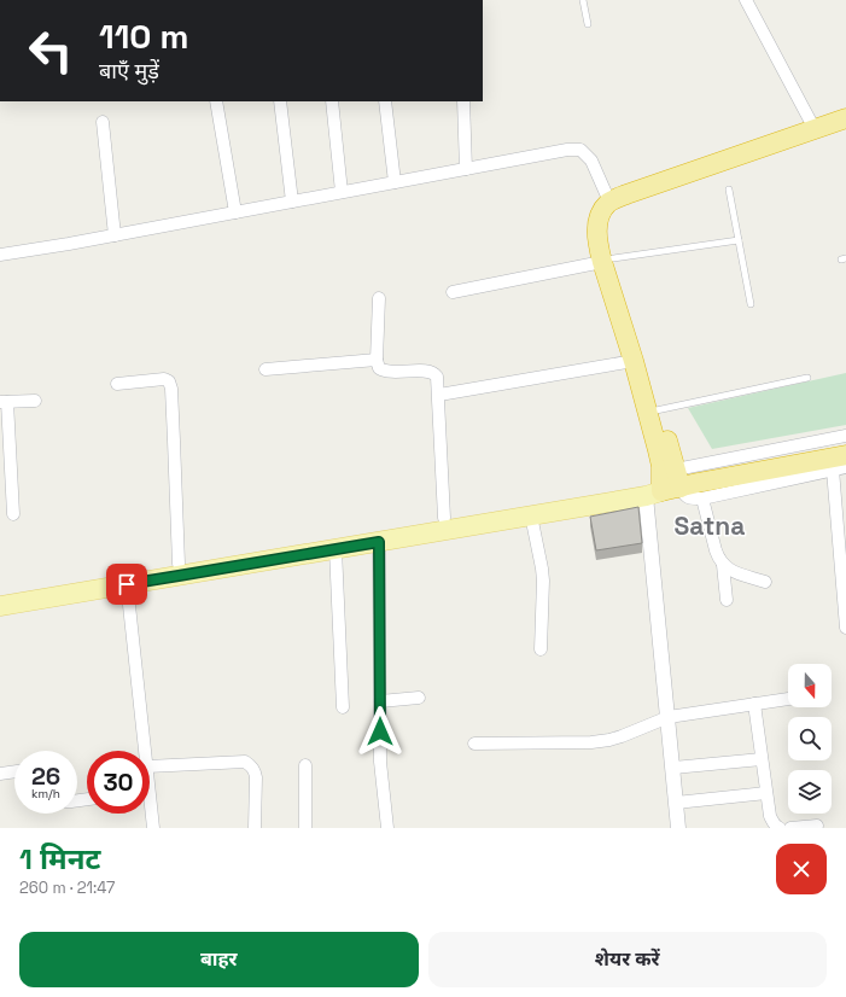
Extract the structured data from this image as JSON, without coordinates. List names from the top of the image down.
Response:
{
  "districts": ["Satna"],
  "north": "bottom",
  "page": {
    "turn": ["110 m", "बाएँ मुड़ें"],
    "speed": "26 km/h",
    "limit": "30",
    "heading": ["1 मिनट", "260 m · 21:47"],
    "buttons": ["बाहर", "शेयर करें"]
  }
}
